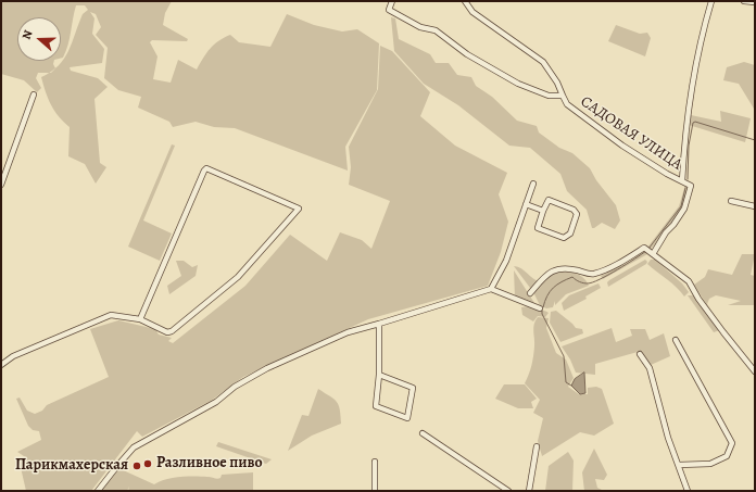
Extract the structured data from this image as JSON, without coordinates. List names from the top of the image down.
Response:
{
  "streets": {
    "street": ["САДОВАЯ УЛИЦА"]
  },
  "places": ["Разливное пиво", "Парикмахерская"],
  "north": "left"
}
